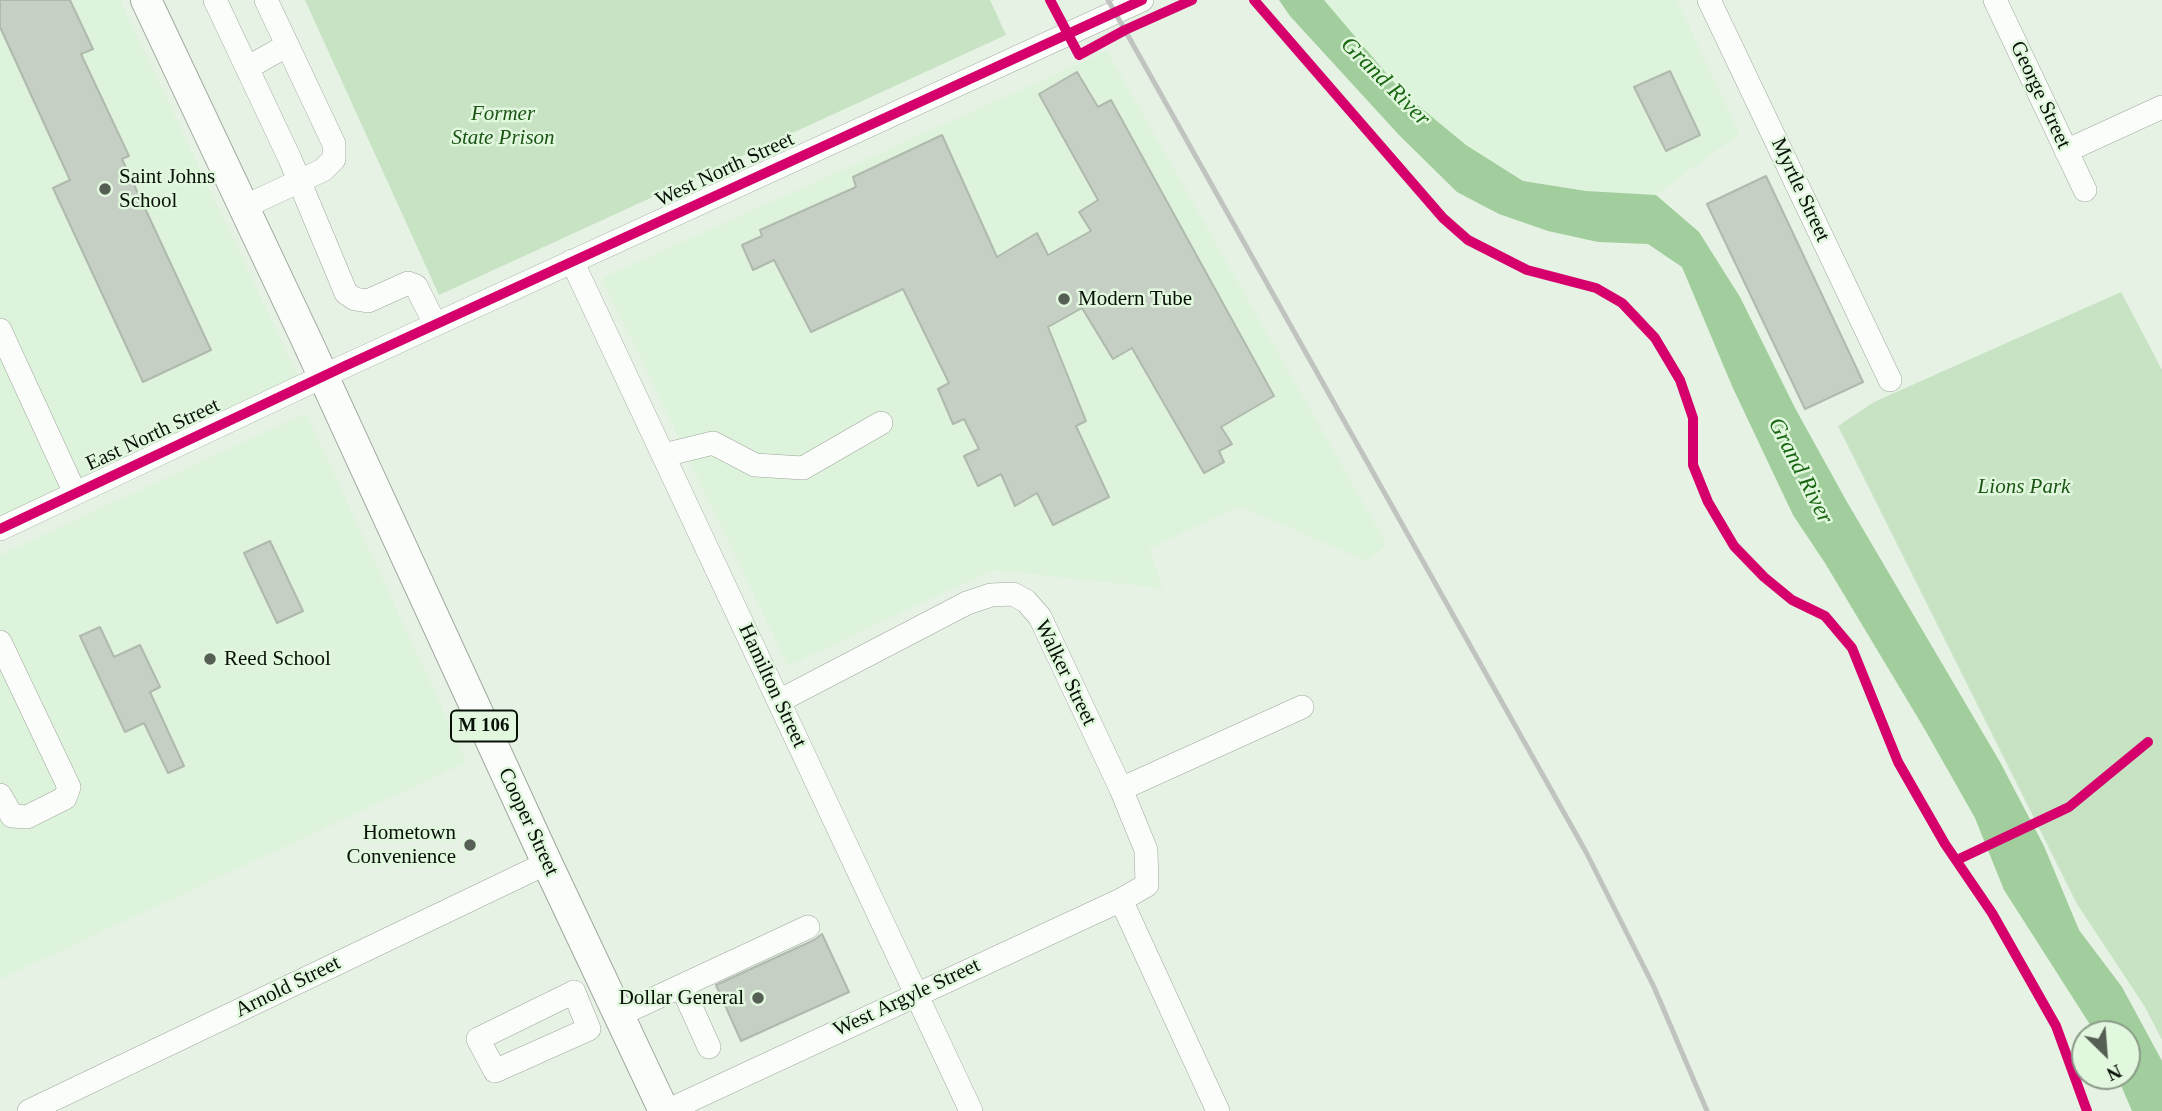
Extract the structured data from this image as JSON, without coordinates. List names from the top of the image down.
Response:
{
  "streets": {
    "main road": ["M 106", "Cooper Street"],
    "street": [
      "George Street",
      "West North Street",
      "Myrtle Street",
      "East North Street",
      "Walker Street",
      "Hamilton Street",
      "Arnold Street",
      "West Argyle Street"
    ]
  },
  "crossings": [
    ["West North Street", "East North Street"],
    ["West North Street", "Hamilton Street"],
    ["West North Street", "Cooper Street"],
    ["East North Street", "Cooper Street"],
    ["Walker Street", "Hamilton Street"],
    ["Walker Street", "West Argyle Street"],
    ["Hamilton Street", "West Argyle Street"],
    ["M 106", "Cooper Street"],
    ["Cooper Street", "Arnold Street"],
    ["Cooper Street", "West Argyle Street"]
  ],
  "water": ["Grand River"],
  "parks": ["Former State Prison", "Lions Park"],
  "places": [
    "Saint Johns School",
    "Modern Tube",
    "Reed School",
    "Hometown Convenience",
    "Dollar General"
  ],
  "north": "bottom right"
}
